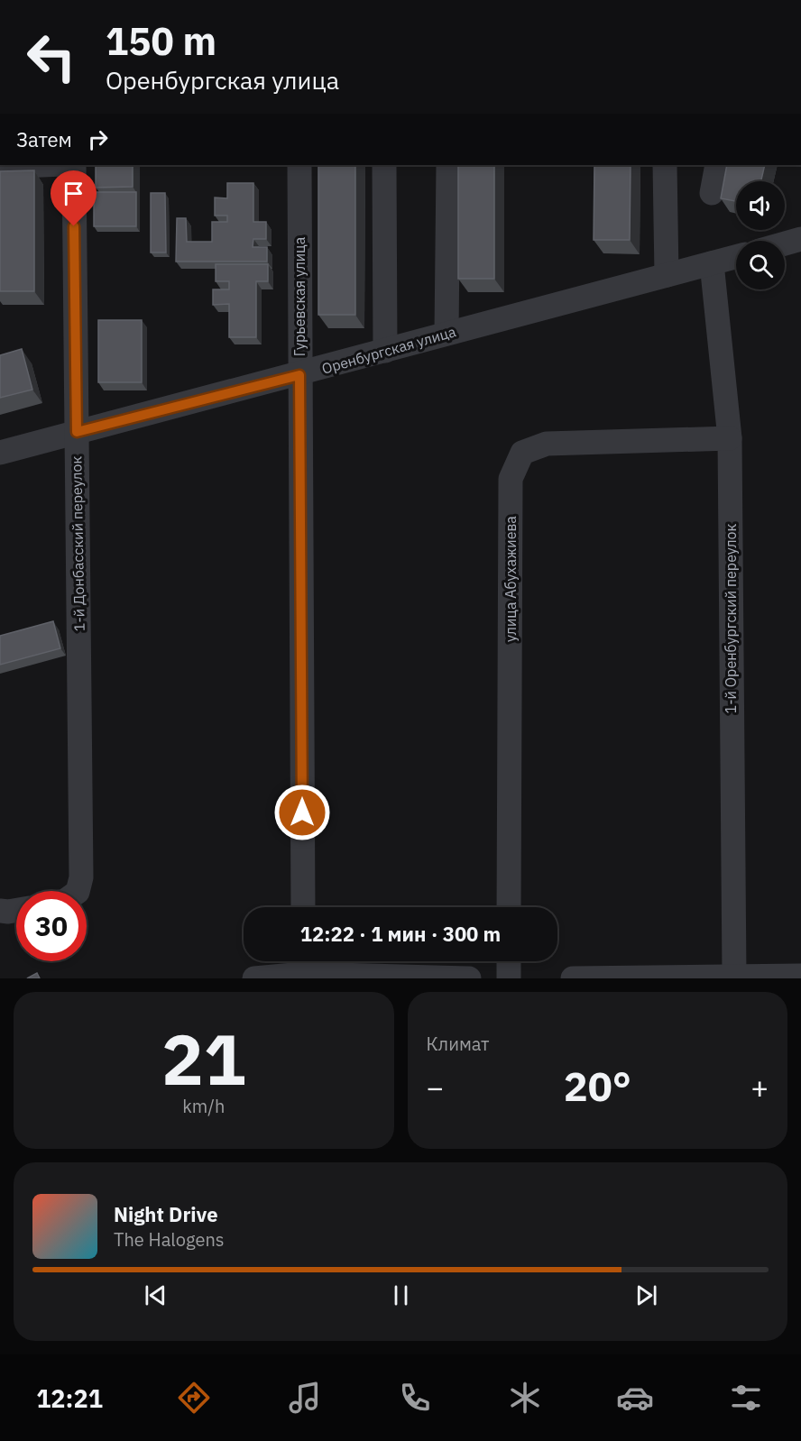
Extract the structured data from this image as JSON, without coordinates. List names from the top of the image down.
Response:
{
  "streets": {
    "street": [
      "Гурьевская улица",
      "Оренбургская улица",
      "1-й Донбасский переулок",
      "улица Абухажиева",
      "1-й Оренбургский переулок"
    ]
  },
  "crossings": [
    ["Гурьевская улица", "Оренбургская улица"],
    ["Оренбургская улица", "1-й Донбасский переулок"],
    ["Оренбургская улица", "1-й Оренбургский переулок"],
    ["улица Абухажиева", "1-й Оренбургский переулок"]
  ],
  "page": {
    "turn": ["150 m", "Оренбургская улица"],
    "then": "Затем",
    "limit": "30",
    "trip": "12:22 · 1 мин · 300 m",
    "tile": [
      ["21", "km/h"],
      "Климат"
    ],
    "heat": ["−", "20°", "+"],
    "song": ["Night Drive", "The Halogens"],
    "tabs": "12:21"
  }
}
